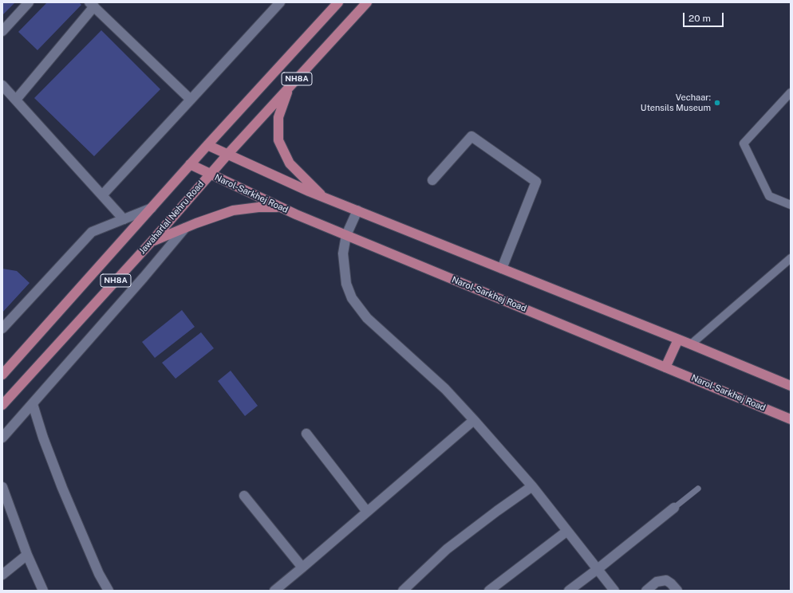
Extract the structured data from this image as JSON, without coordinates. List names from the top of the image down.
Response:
{
  "streets": {
    "main road": ["NH8A", "Narol-Sarkhej Road", "Jawaharlal Nehru Road"]
  },
  "crossings": [
    ["NH8A", "Narol-Sarkhej Road"],
    ["Narol-Sarkhej Road", "Jawaharlal Nehru Road"]
  ],
  "places": ["Vechaar: Utensils Museum"],
  "scale_bar": "20 m"
}
